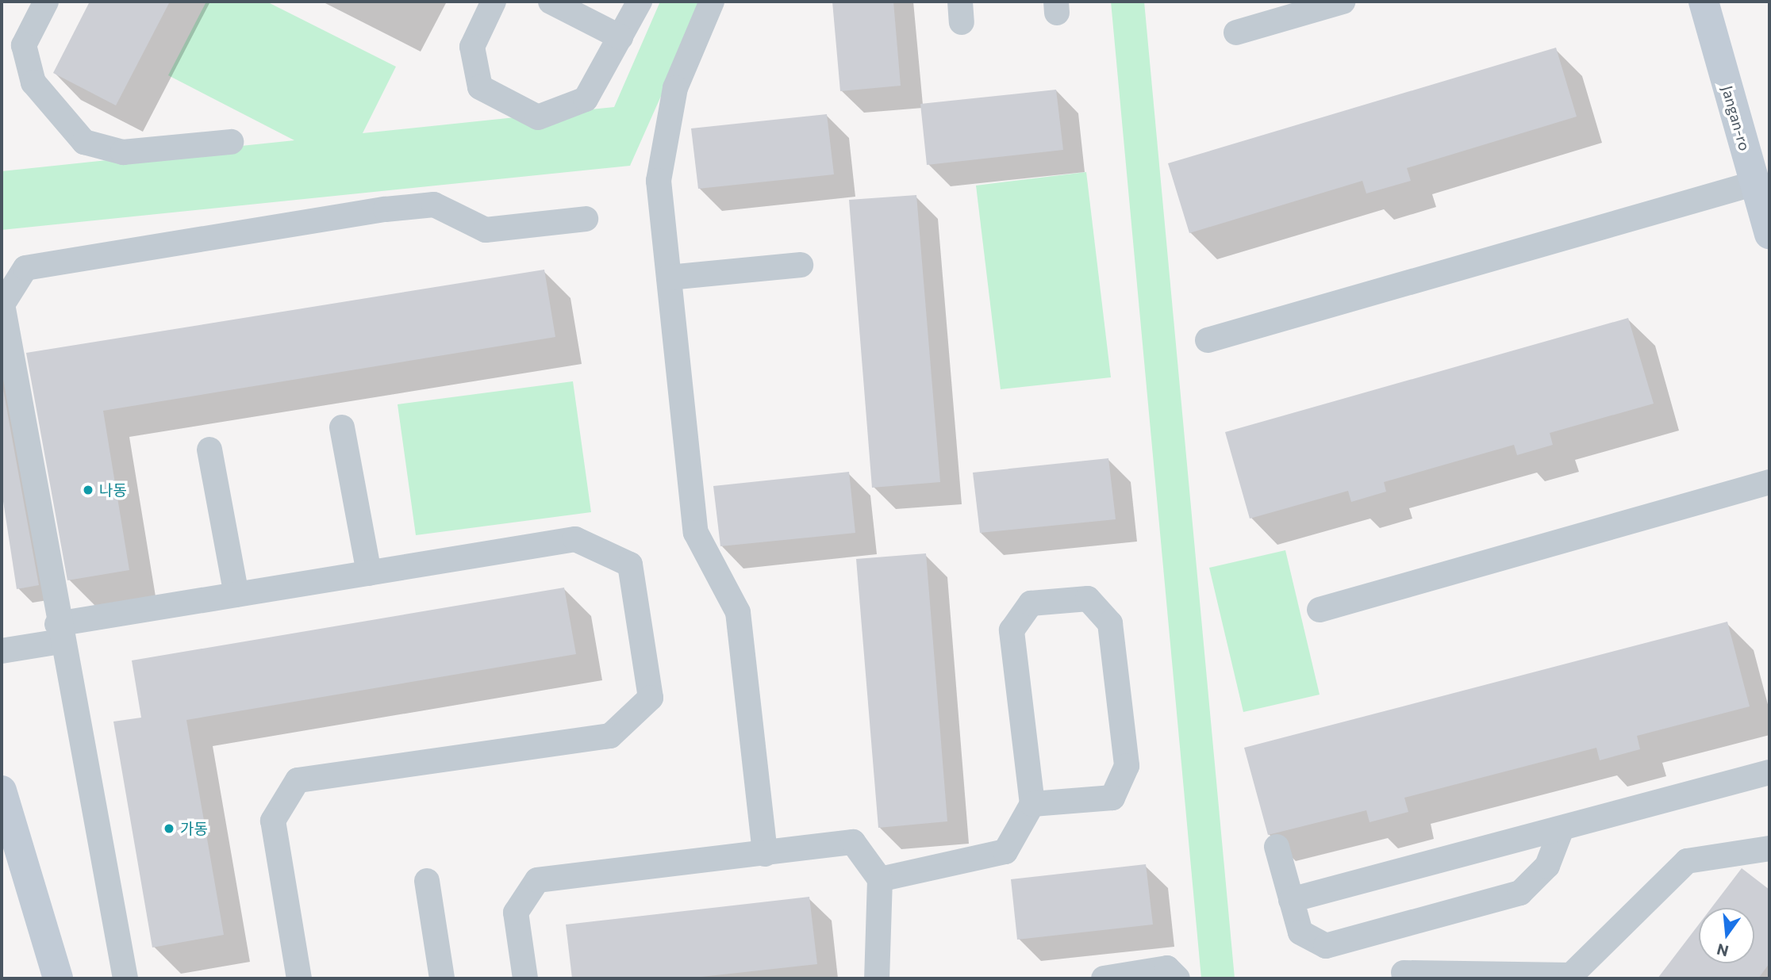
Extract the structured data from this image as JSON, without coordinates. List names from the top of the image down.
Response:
{
  "streets": {
    "main road": ["Jangan-ro"]
  },
  "places": ["나동", "가동"],
  "north": "bottom"
}
